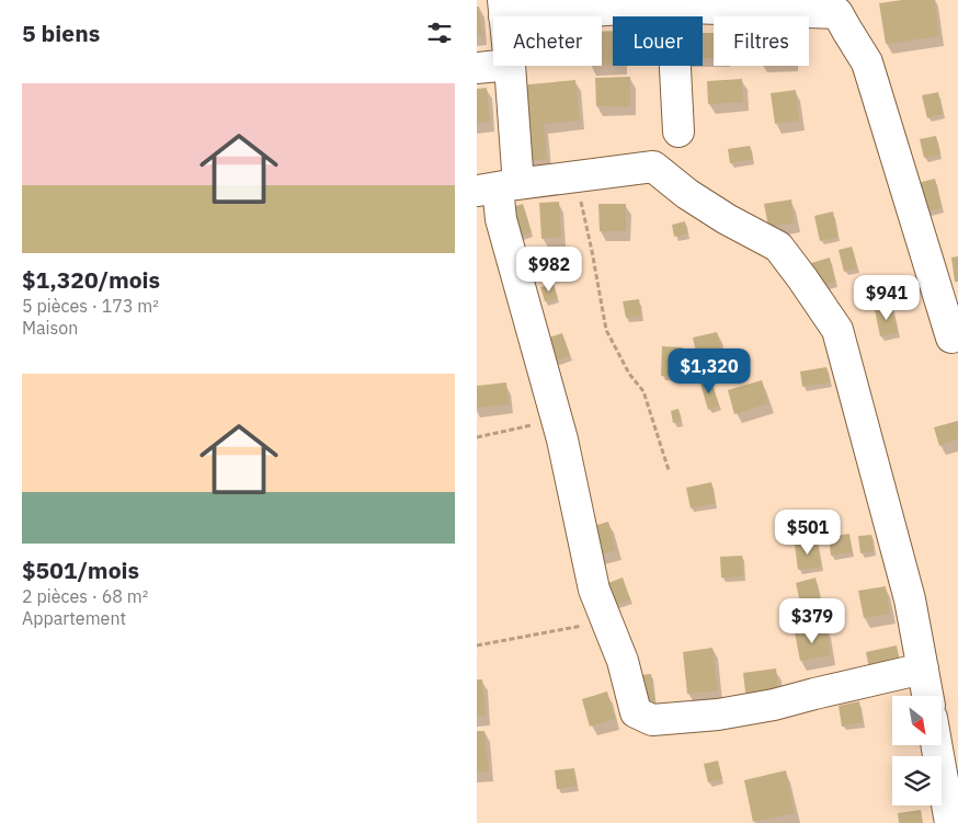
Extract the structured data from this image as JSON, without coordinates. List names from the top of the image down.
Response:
{
  "north": "bottom right",
  "page": {
    "heading": "5 biens",
    "chip": ["Acheter", "Louer", "Filtres"],
    "list": [
      {
        "name": "$1,320/mois",
        "note": "5 pièces · 173 m² · Maison"
      },
      {
        "name": "$501/mois",
        "note": "2 pièces · 68 m² · Appartement"
      }
    ],
    "price": [
      "$982",
      "$941",
      "$1,320",
      "$501",
      "$379"
    ]
  }
}
